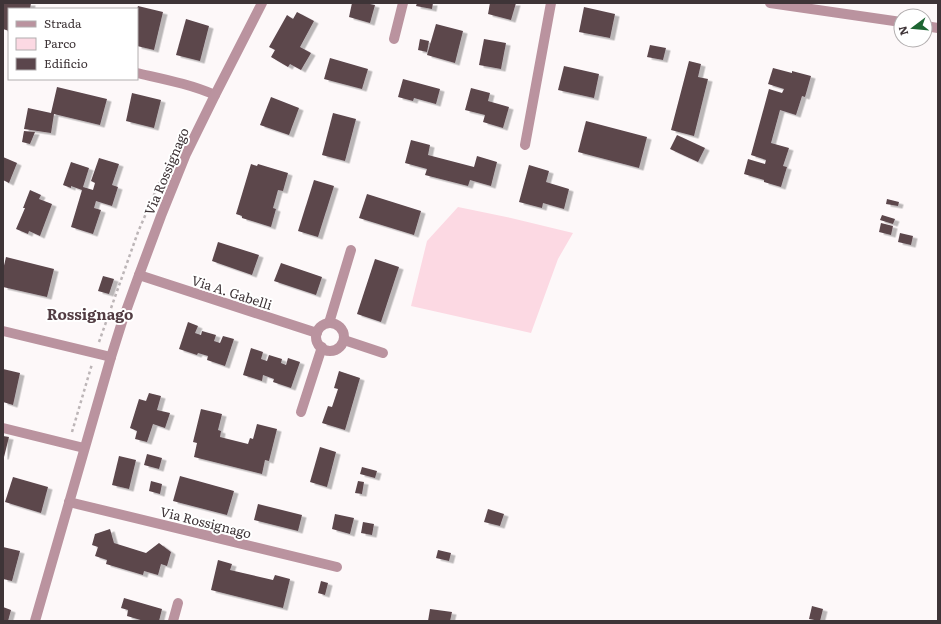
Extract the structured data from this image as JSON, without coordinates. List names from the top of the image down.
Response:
{
  "streets": {
    "street": ["Via Rossignago", "Via A. Gabelli"]
  },
  "crossings": [
    ["Via Rossignago", "Via A. Gabelli"]
  ],
  "districts": ["Rossignago"],
  "legend": ["Strada", "Parco", "Edificio"],
  "north": "left"
}
